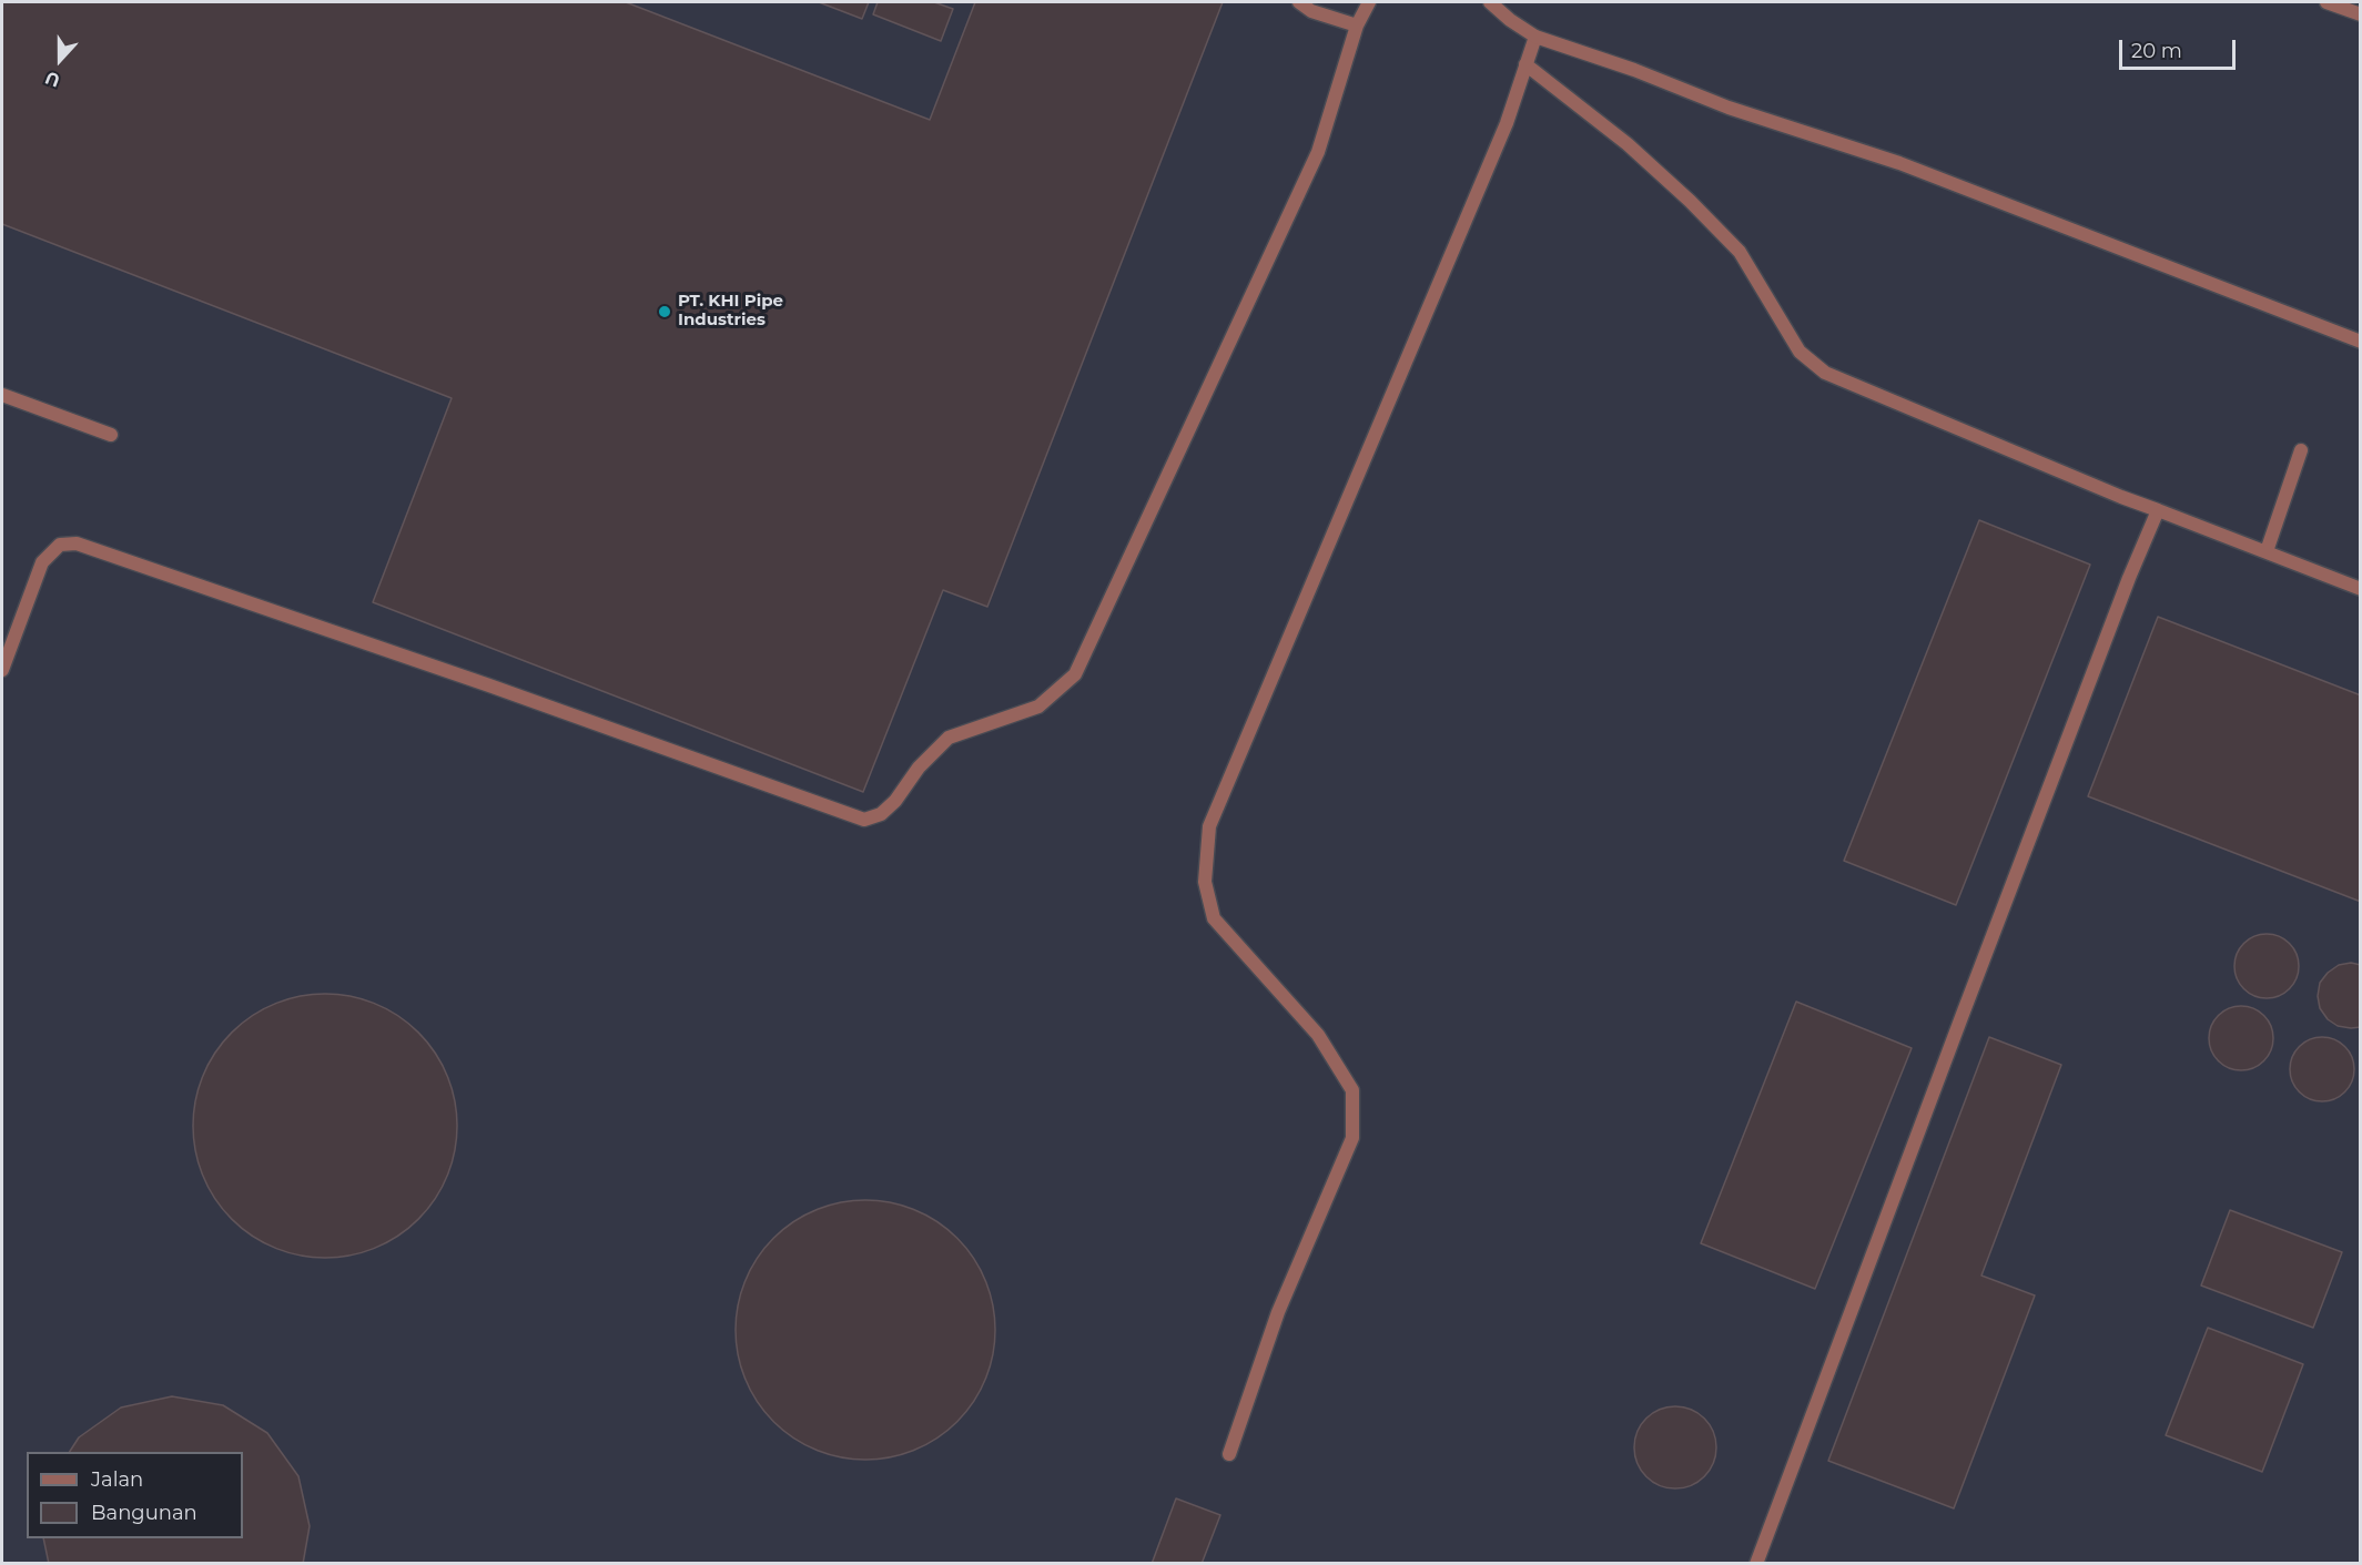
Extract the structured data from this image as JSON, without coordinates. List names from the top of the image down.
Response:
{
  "places": ["PT. KHI Pipe Industries"],
  "legend": ["Jalan", "Bangunan"],
  "scale_bar": "20 m",
  "north": "bottom"
}
